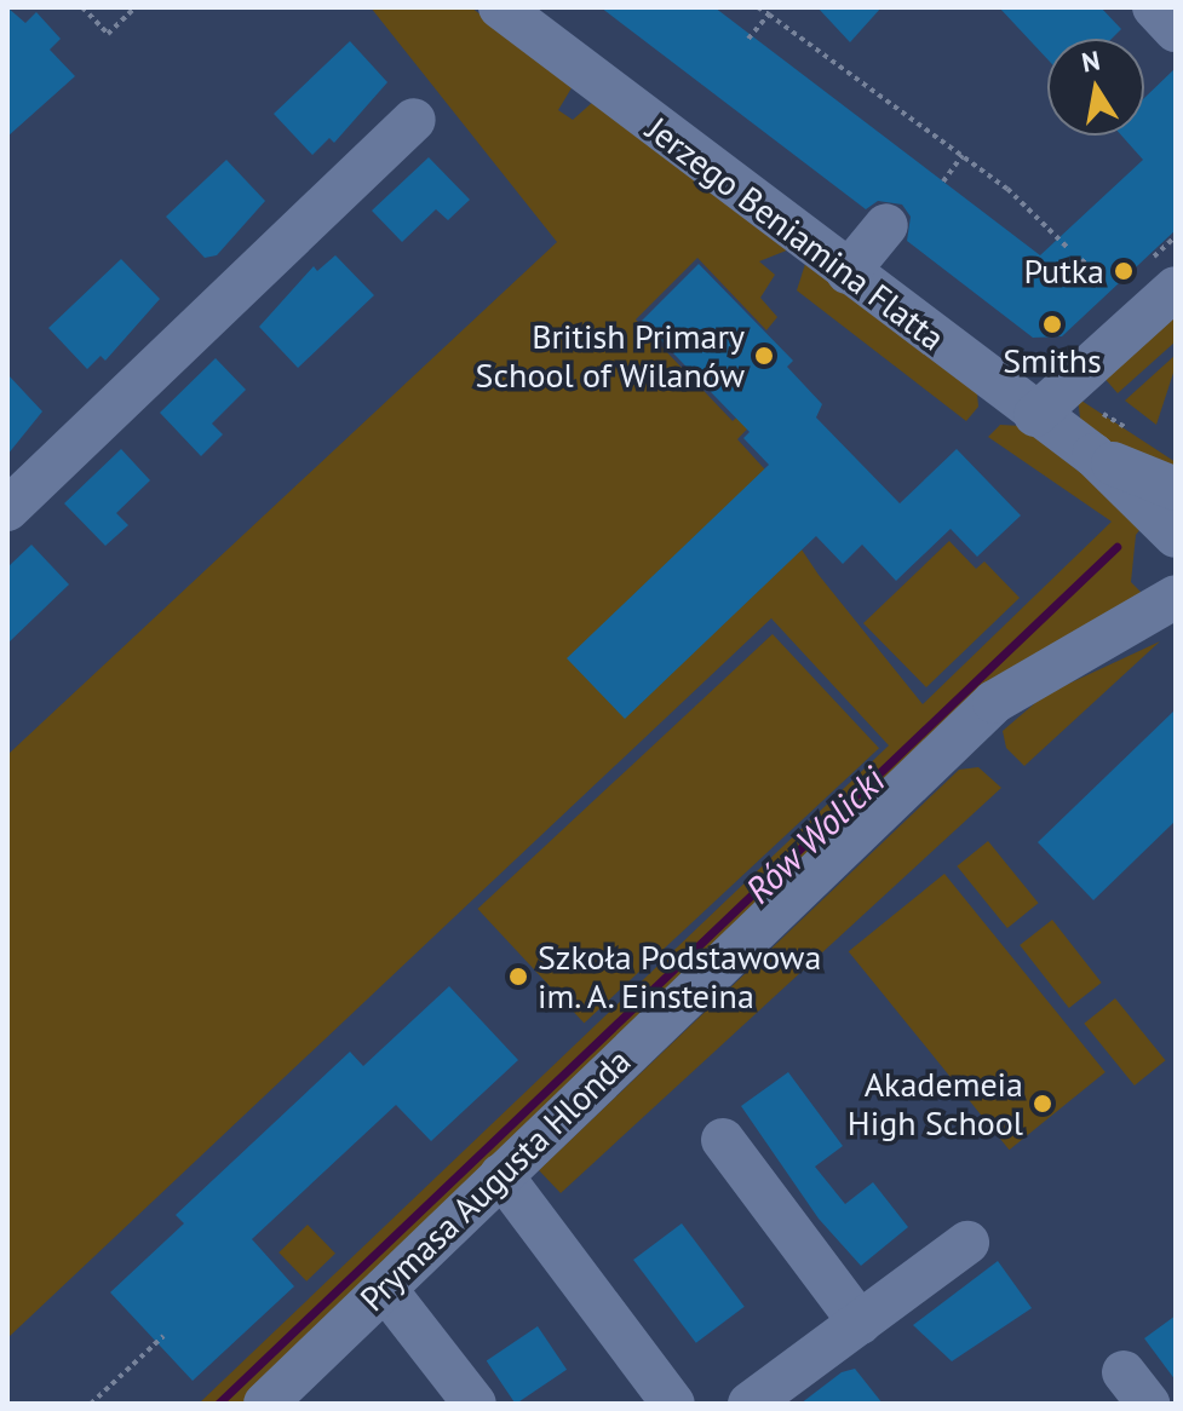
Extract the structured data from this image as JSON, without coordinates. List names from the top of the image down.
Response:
{
  "streets": {
    "street": ["Jerzego Beniamina Flatta", "Prymasa Augusta Hlonda"]
  },
  "water": ["Rów Wolicki"],
  "places": [
    "Putka",
    "Smiths",
    "British Primary School of Wilanów",
    "Szkoła Podstawowa im. A. Einsteina",
    "Akademeia High School"
  ],
  "north": "top"
}
